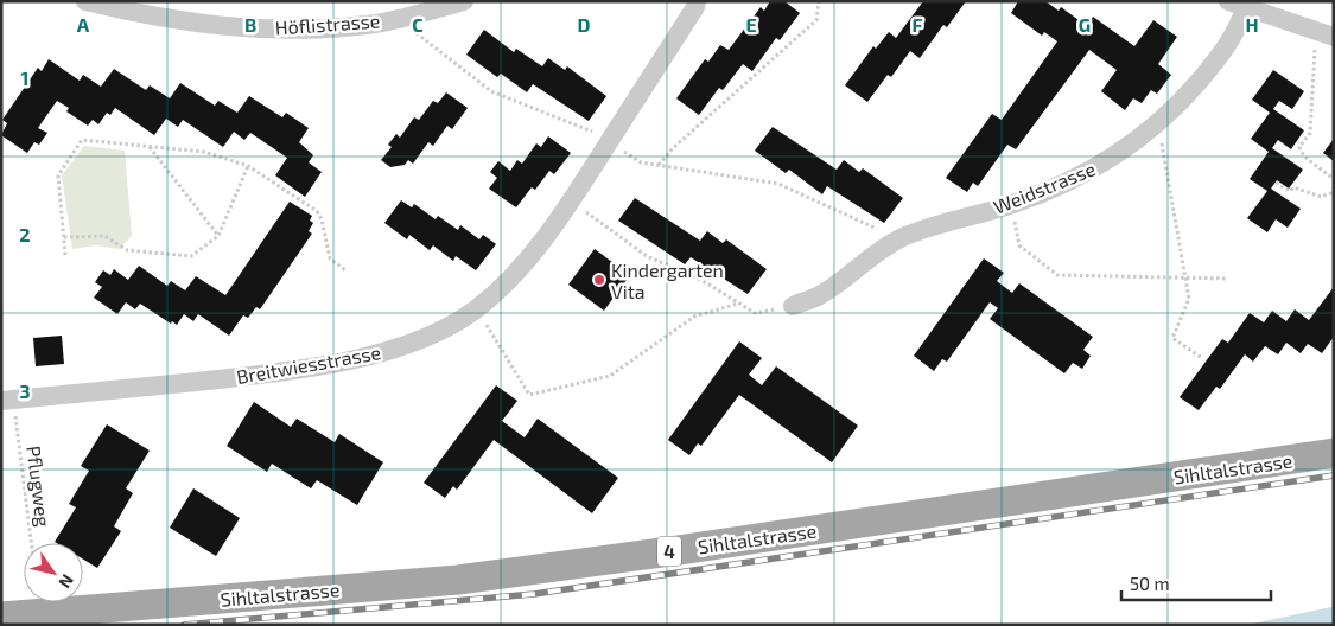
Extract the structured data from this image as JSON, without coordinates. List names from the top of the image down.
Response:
{
  "streets": {
    "main road": ["Sihltalstrasse", "4"],
    "street": ["Höflistrasse", "Weidstrasse", "Breitwiesstrasse"],
    "path": ["Pflugweg"]
  },
  "crossings": [
    ["Breitwiesstrasse", "Pflugweg"]
  ],
  "places": ["Kindergarten Vita"],
  "scale_bar": "50 m",
  "north": "bottom right",
  "grid": {
    "columns": [
      "A",
      "B",
      "C",
      "D",
      "E",
      "F",
      "G",
      "H"
    ],
    "rows": ["1", "2", "3"]
  }
}
